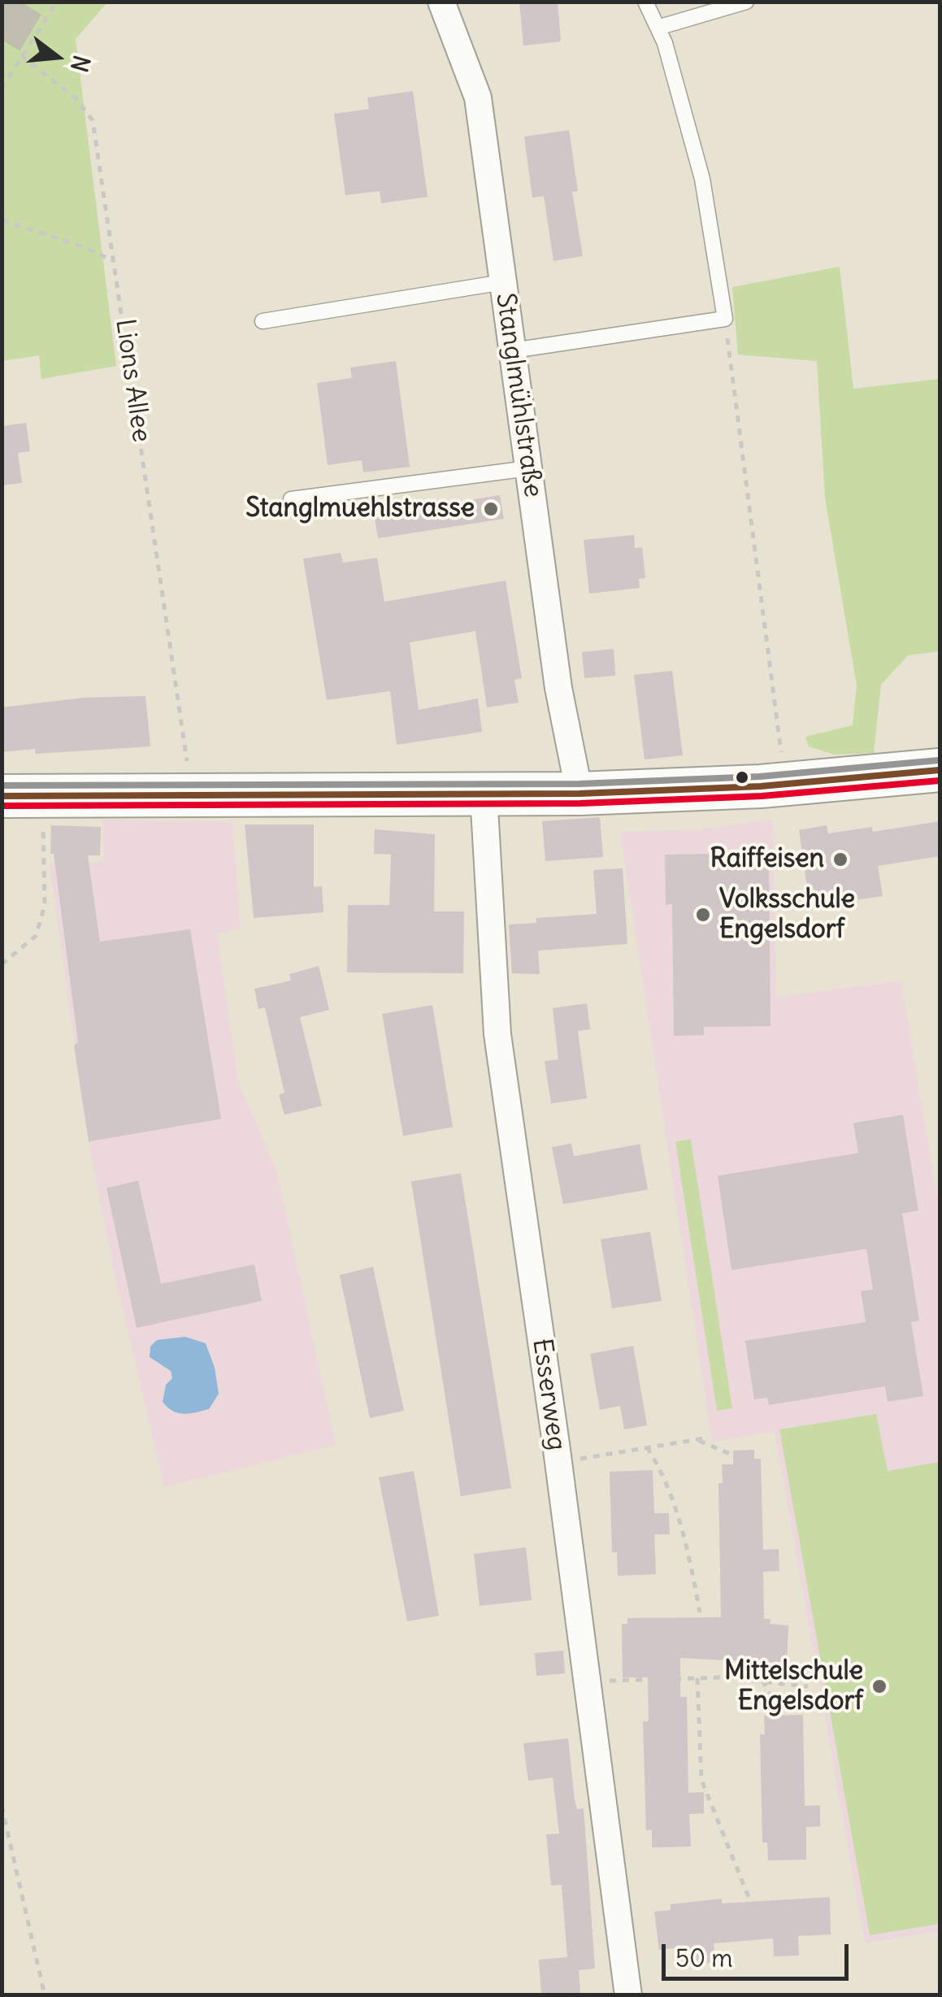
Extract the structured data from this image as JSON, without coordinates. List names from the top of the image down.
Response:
{
  "streets": {
    "street": ["Stanglmühlstraße", "Esserweg"],
    "path": ["Lions Allee"]
  },
  "places": [
    "Stanglmuehlstrasse",
    "Raiffeisen",
    "Volksschule Engelsdorf",
    "Mittelschule Engelsdorf"
  ],
  "scale_bar": "50 m",
  "north": "right"
}
